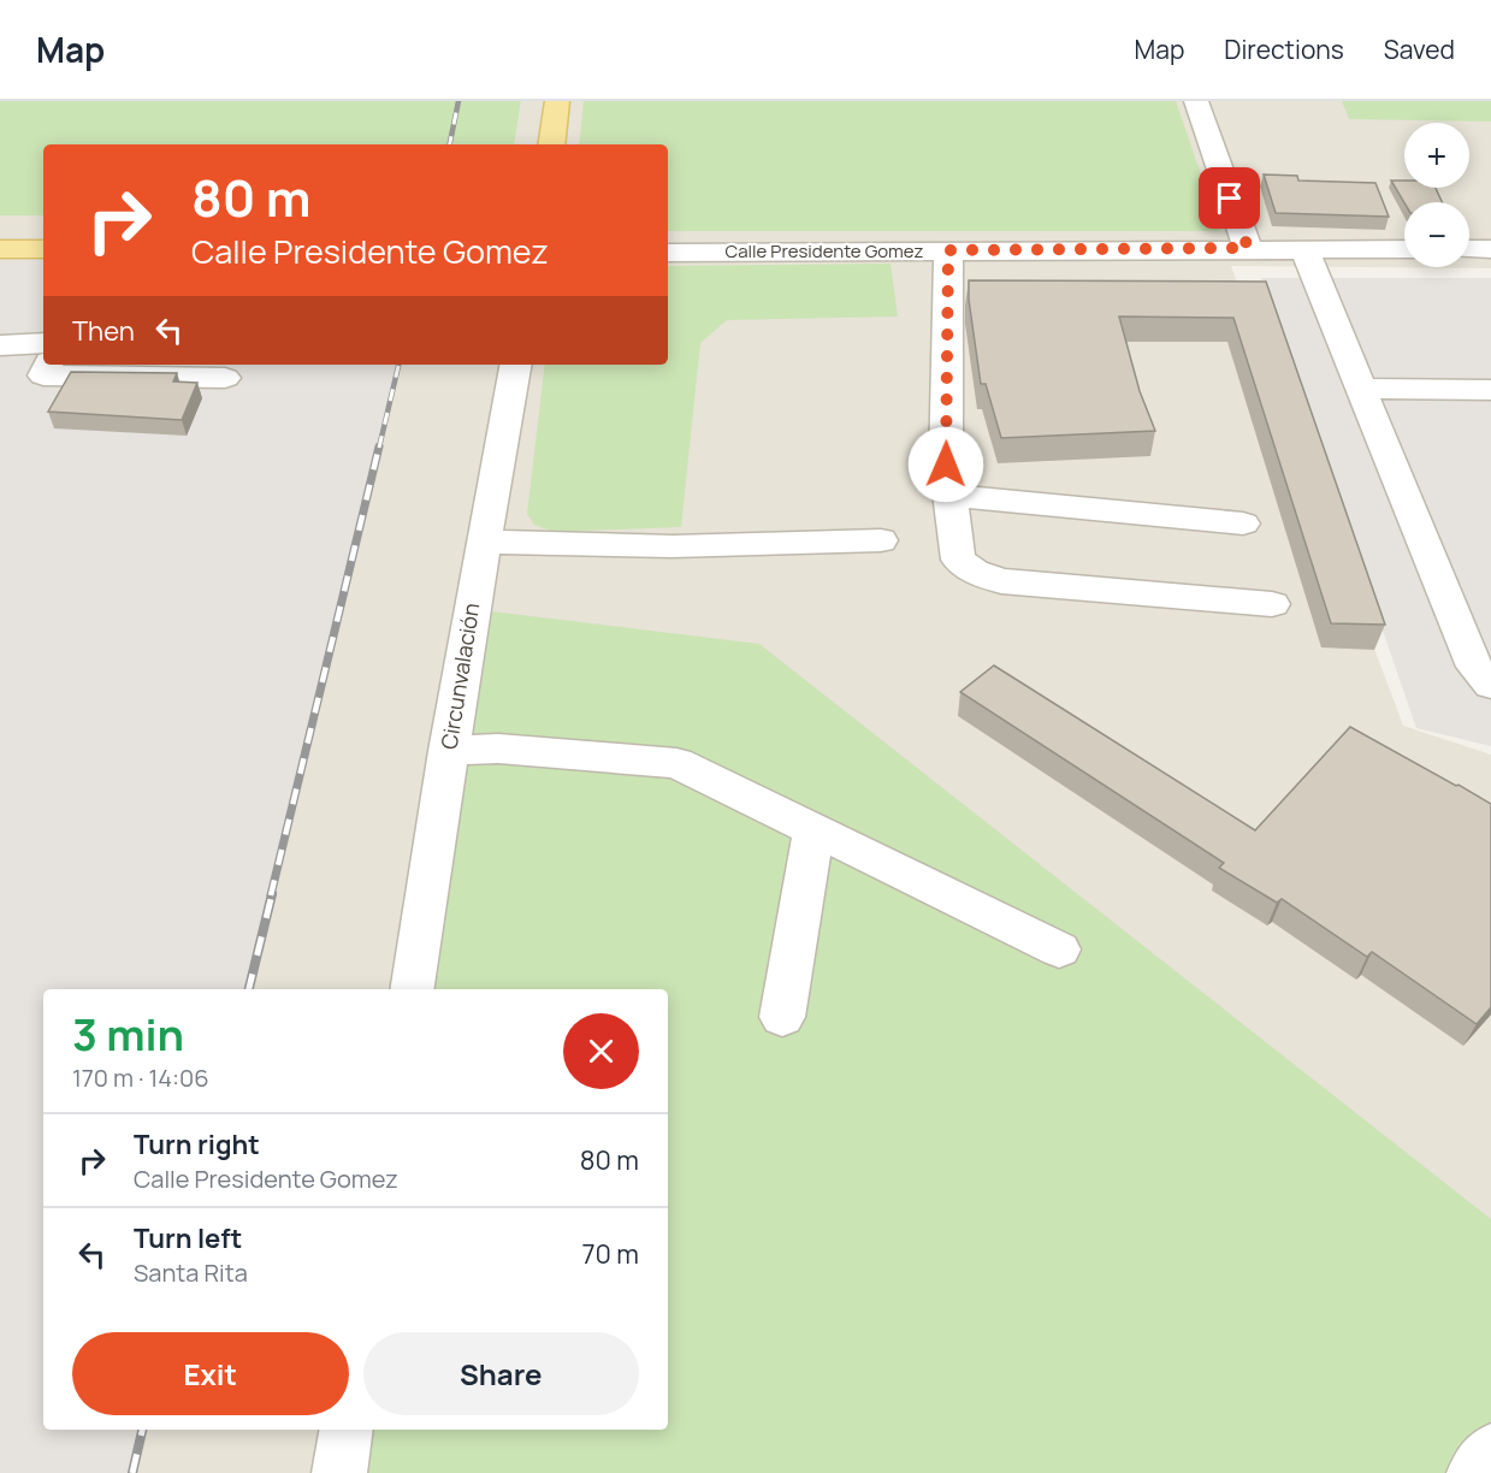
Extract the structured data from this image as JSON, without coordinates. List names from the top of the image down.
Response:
{
  "streets": {
    "street": ["Calle Presidente Gomez", "Circunvalación"]
  },
  "page": {
    "header": "Map",
    "nav": ["Map", "Directions", "Saved"],
    "map_buttons": ["+", "−"],
    "turn": ["80 m", "Calle Presidente Gomez"],
    "then": "Then",
    "heading": ["3 min", "170 m · 14:06"],
    "list": [
      {
        "name": "Turn right",
        "note": "Calle Presidente Gomez",
        "value": "80 m"
      },
      {
        "name": "Turn left",
        "note": "Santa Rita",
        "value": "70 m"
      }
    ],
    "buttons": ["Exit", "Share"]
  }
}
